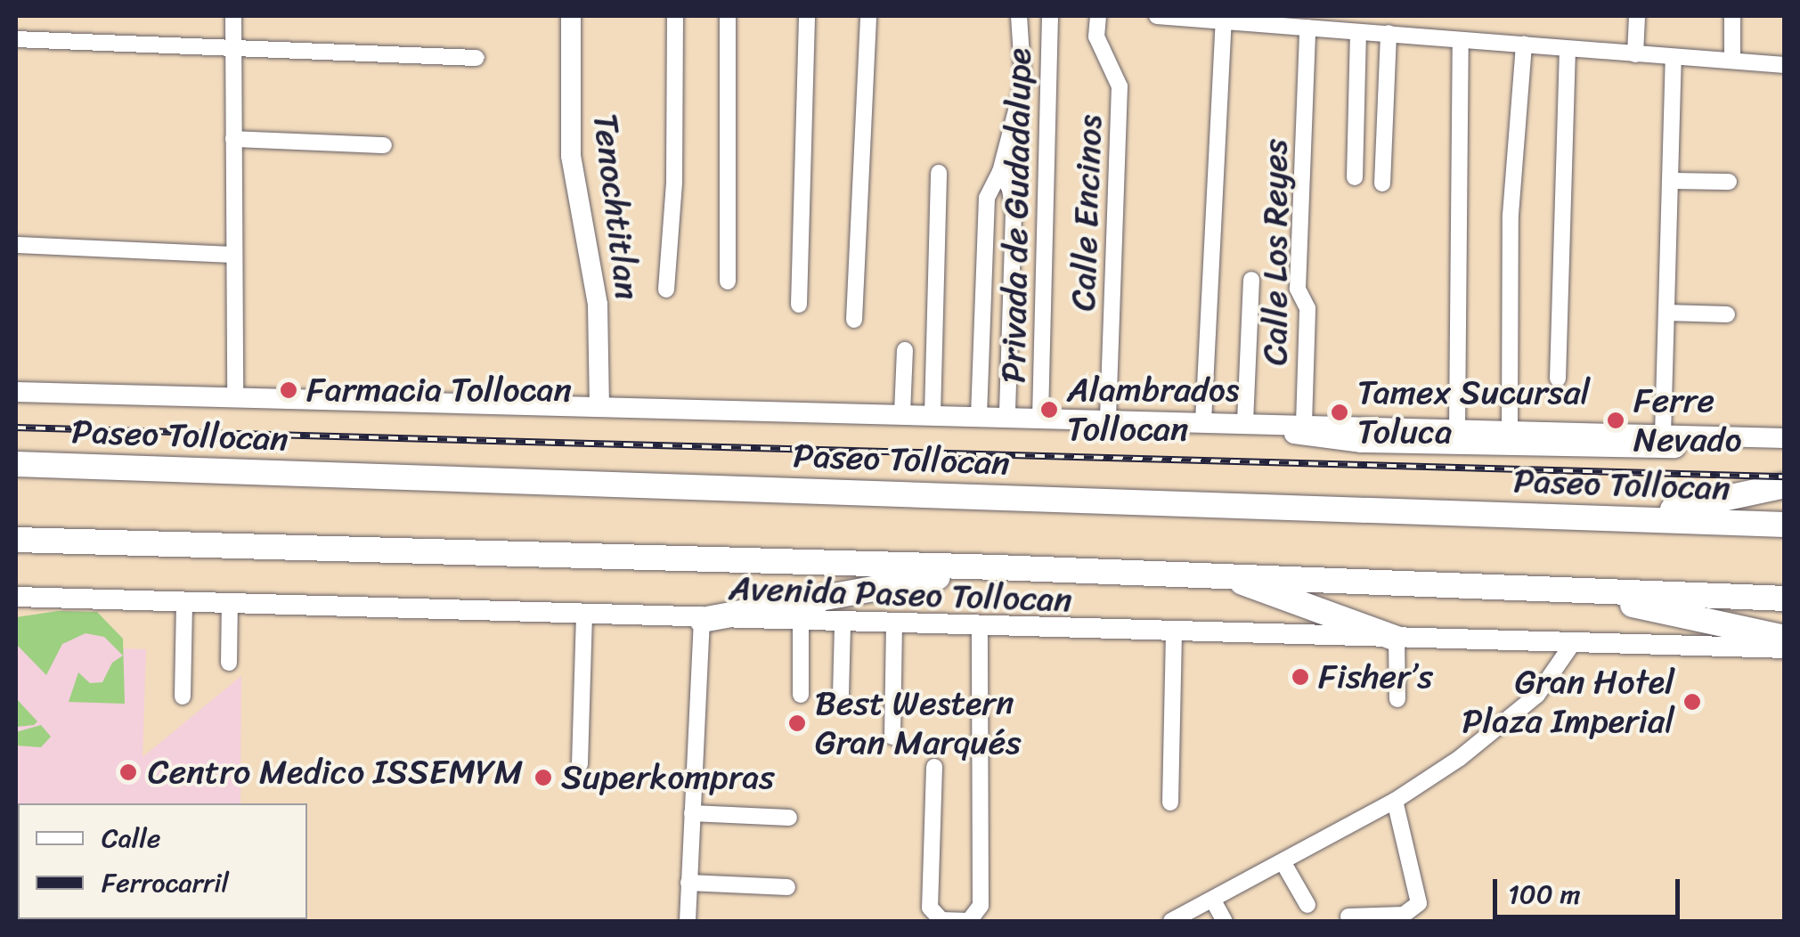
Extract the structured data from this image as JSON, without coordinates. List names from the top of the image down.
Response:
{
  "streets": {
    "highway": ["Paseo Tollocan"],
    "main road": ["Tenochtitlan", "Avenida Paseo Tollocan"],
    "street": ["Calle Encinos", "Privada de Gudadalupe", "Calle Los Reyes"]
  },
  "places": [
    "Farmacia Tollocan",
    "Alambrados Tollocan",
    "Tamex Sucursal Toluca",
    "Ferre Nevado",
    "Fisher’s",
    "Gran Hotel Plaza Imperial",
    "Best Western Gran Marqués",
    "Centro Medico ISSEMYM",
    "Superkompras"
  ],
  "legend": ["Calle", "Ferrocarril"],
  "scale_bar": "100 m"
}
